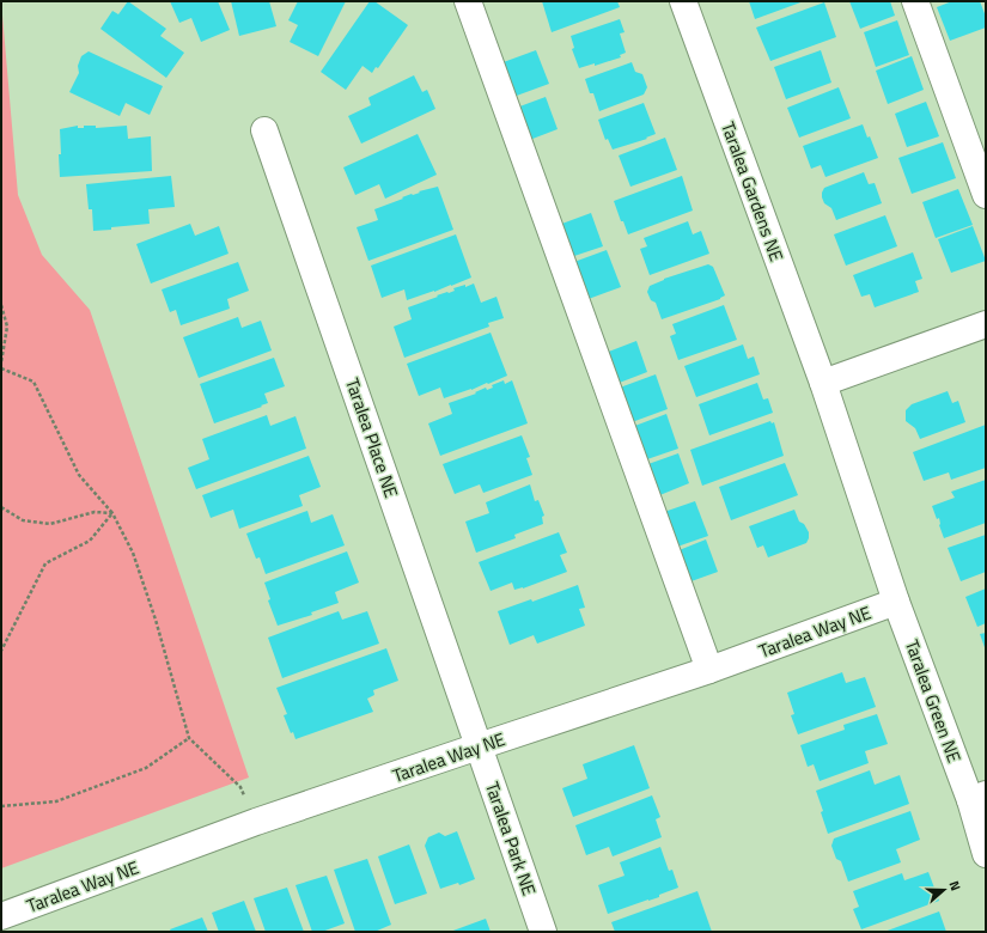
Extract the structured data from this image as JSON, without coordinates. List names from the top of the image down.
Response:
{
  "streets": {
    "street": [
      "Taralea Gardens NE",
      "Taralea Place NE",
      "Taralea Way NE",
      "Taralea Green NE",
      "Taralea Park NE"
    ]
  },
  "crossings": [
    ["Taralea Gardens NE", "Taralea Way NE"],
    ["Taralea Gardens NE", "Taralea Green NE"],
    ["Taralea Place NE", "Taralea Way NE"],
    ["Taralea Place NE", "Taralea Park NE"],
    ["Taralea Way NE", "Taralea Green NE"],
    ["Taralea Way NE", "Taralea Park NE"]
  ],
  "north": "right"
}
